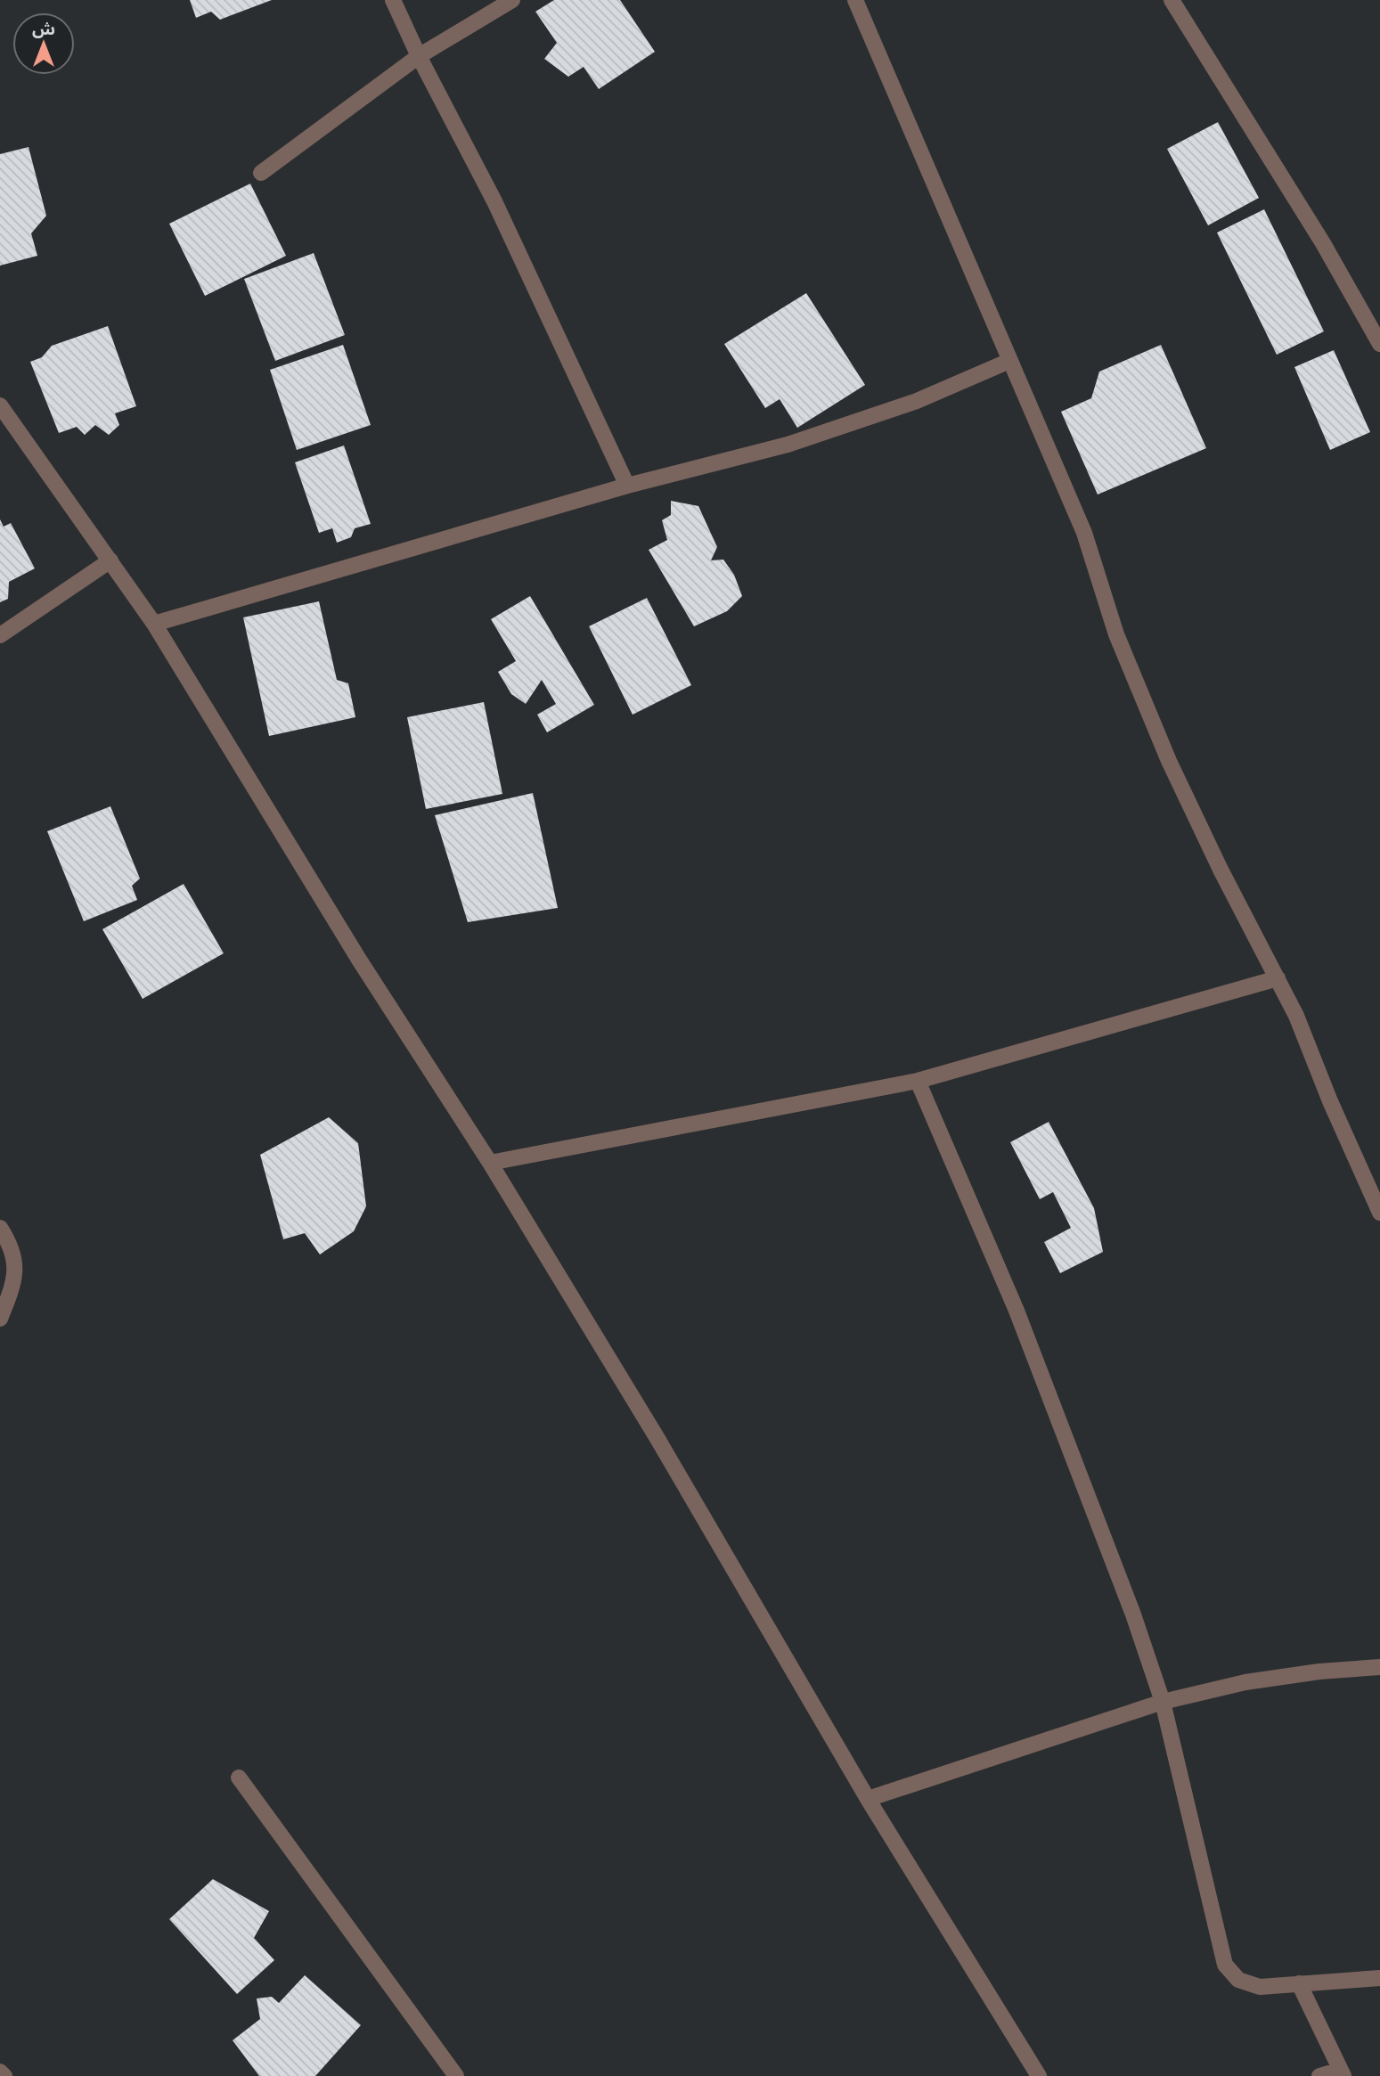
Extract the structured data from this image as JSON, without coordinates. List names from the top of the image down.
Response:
{
  "north": "top"
}
